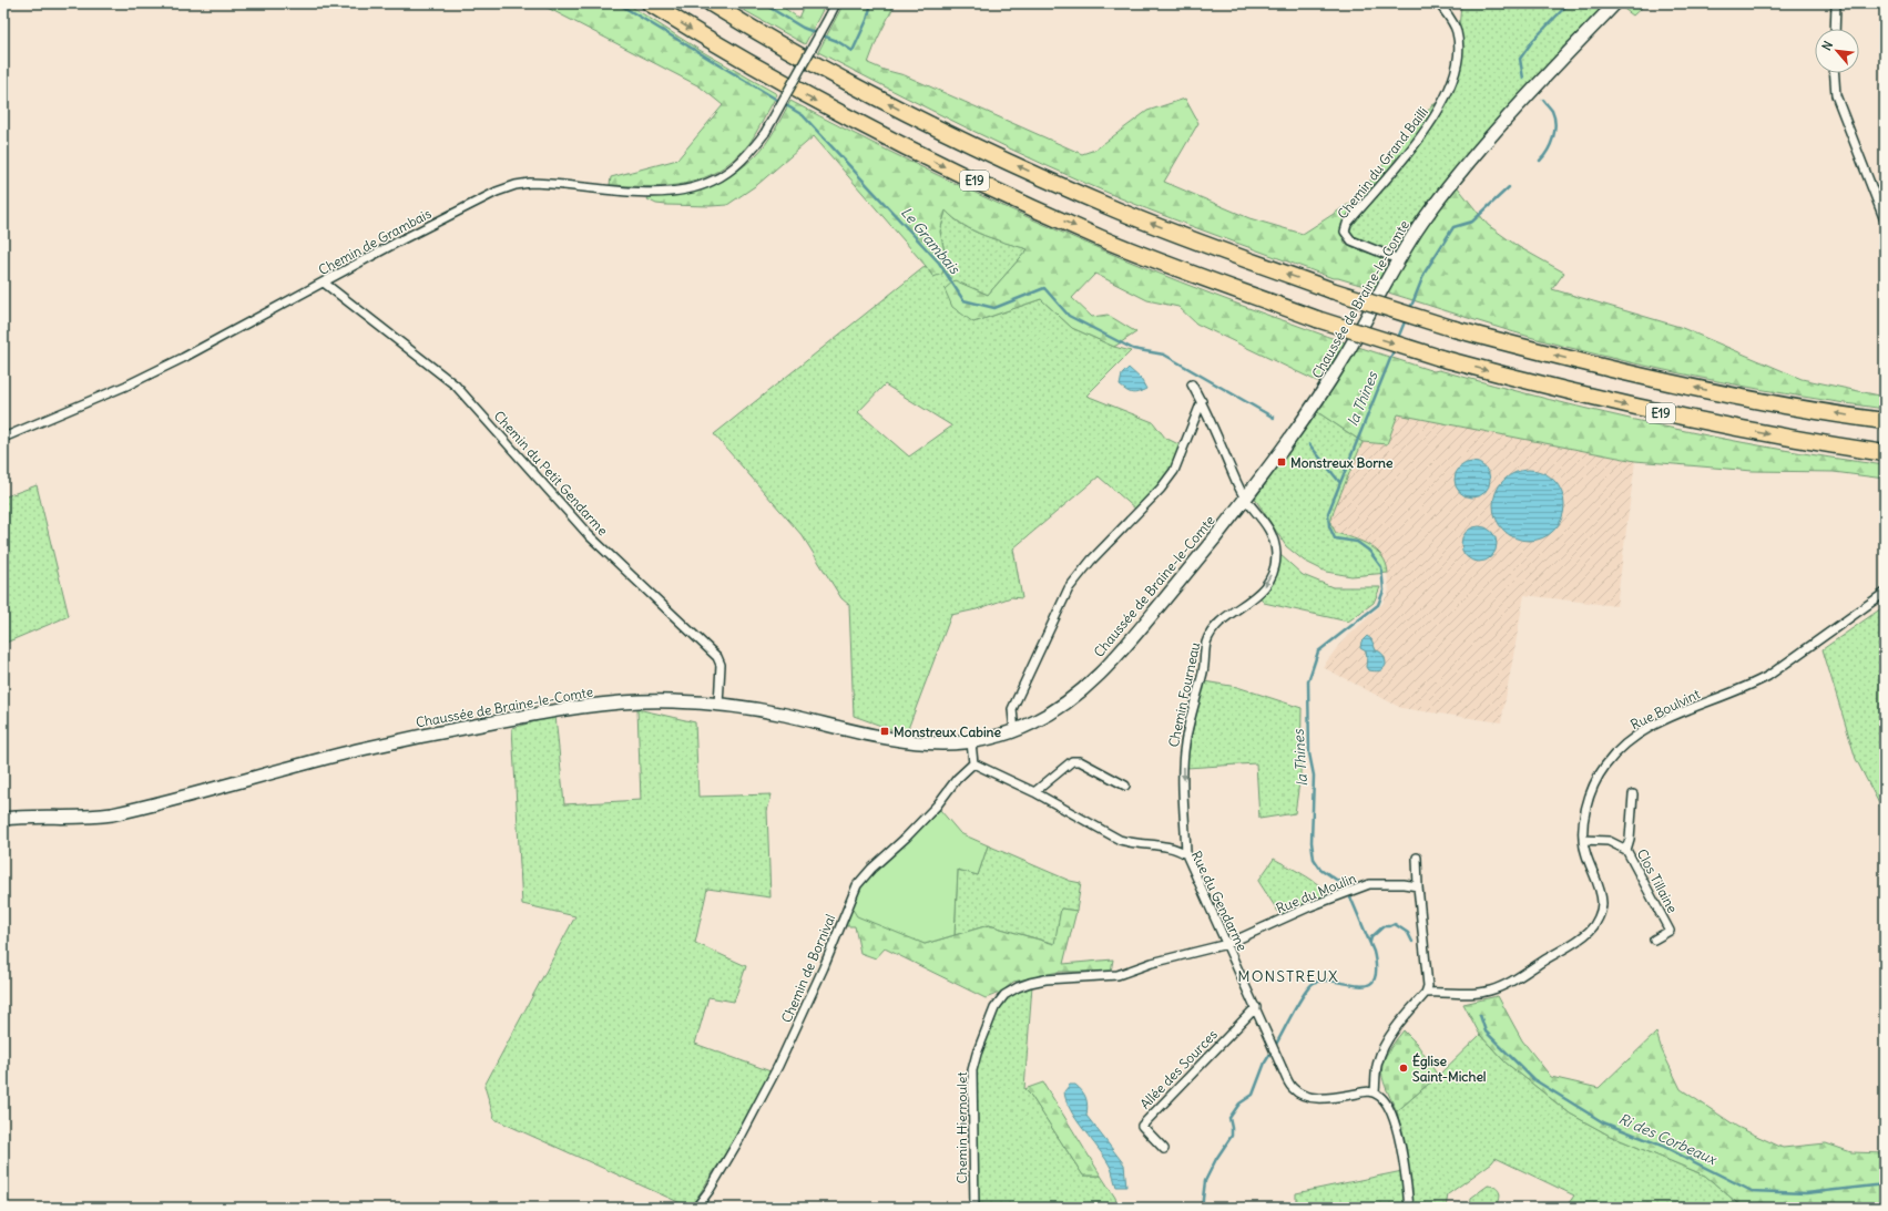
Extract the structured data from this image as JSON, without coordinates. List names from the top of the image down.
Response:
{
  "streets": {
    "highway": ["E19"],
    "main road": ["Chaussée de Braine-le-Comte"],
    "street": [
      "Chemin du Grand Bailli",
      "Chemin de Grambais",
      "Chemin du Petit Gendarme",
      "Chemin Fourneau",
      "Rue Boulvint",
      "Clos Tillaine",
      "Rue du Moulin",
      "Rue du Gendarme",
      "Chemin de Bornival",
      "Allée des Sources",
      "Chemin Hiernoulet"
    ]
  },
  "crossings": [
    ["Chemin du Grand Bailli", "Chaussée de Braine-le-Comte"],
    ["Chemin de Grambais", "Chemin du Petit Gendarme"],
    ["Chaussée de Braine-le-Comte", "Chemin du Petit Gendarme"],
    ["Chaussée de Braine-le-Comte", "Chemin Fourneau"],
    ["Chemin Fourneau", "Rue du Gendarme"],
    ["Rue Boulvint", "Clos Tillaine"],
    ["Rue du Moulin", "Rue du Gendarme"],
    ["Rue du Moulin", "Chemin Hiernoulet"],
    ["Rue du Gendarme", "Chemin de Bornival"],
    ["Rue du Gendarme", "Allée des Sources"],
    ["Rue du Gendarme", "Chemin Hiernoulet"]
  ],
  "one_way": ["Chemin Fourneau"],
  "districts": ["MONSTREUX"],
  "water": ["Le Grambais", "la Thines", "Ri des Corbeaux"],
  "places": {
    "transit": ["Monstreux Borne", "Monstreux Cabine"],
    "other": ["Église Saint-Michel"]
  },
  "north": "top left"
}
